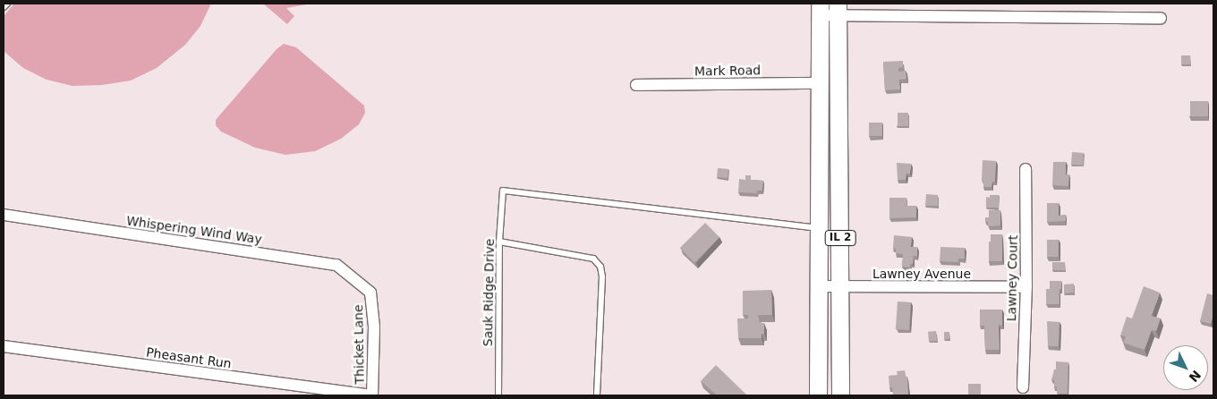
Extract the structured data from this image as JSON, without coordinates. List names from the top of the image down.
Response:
{
  "streets": {
    "main road": ["IL 2"],
    "street": [
      "Mark Road",
      "Whispering Wind Way",
      "Lawney Avenue",
      "Lawney Court",
      "Thicket Lane",
      "Pheasant Run"
    ],
    "lane": ["Sauk Ridge Drive"]
  },
  "crossings": [
    ["Mark Road", "IL 2"],
    ["Whispering Wind Way", "Thicket Lane"],
    ["IL 2", "Lawney Avenue"],
    ["IL 2", "Sauk Ridge Drive"],
    ["Lawney Avenue", "Lawney Court"],
    ["Thicket Lane", "Pheasant Run"]
  ],
  "north": "bottom right"
}
